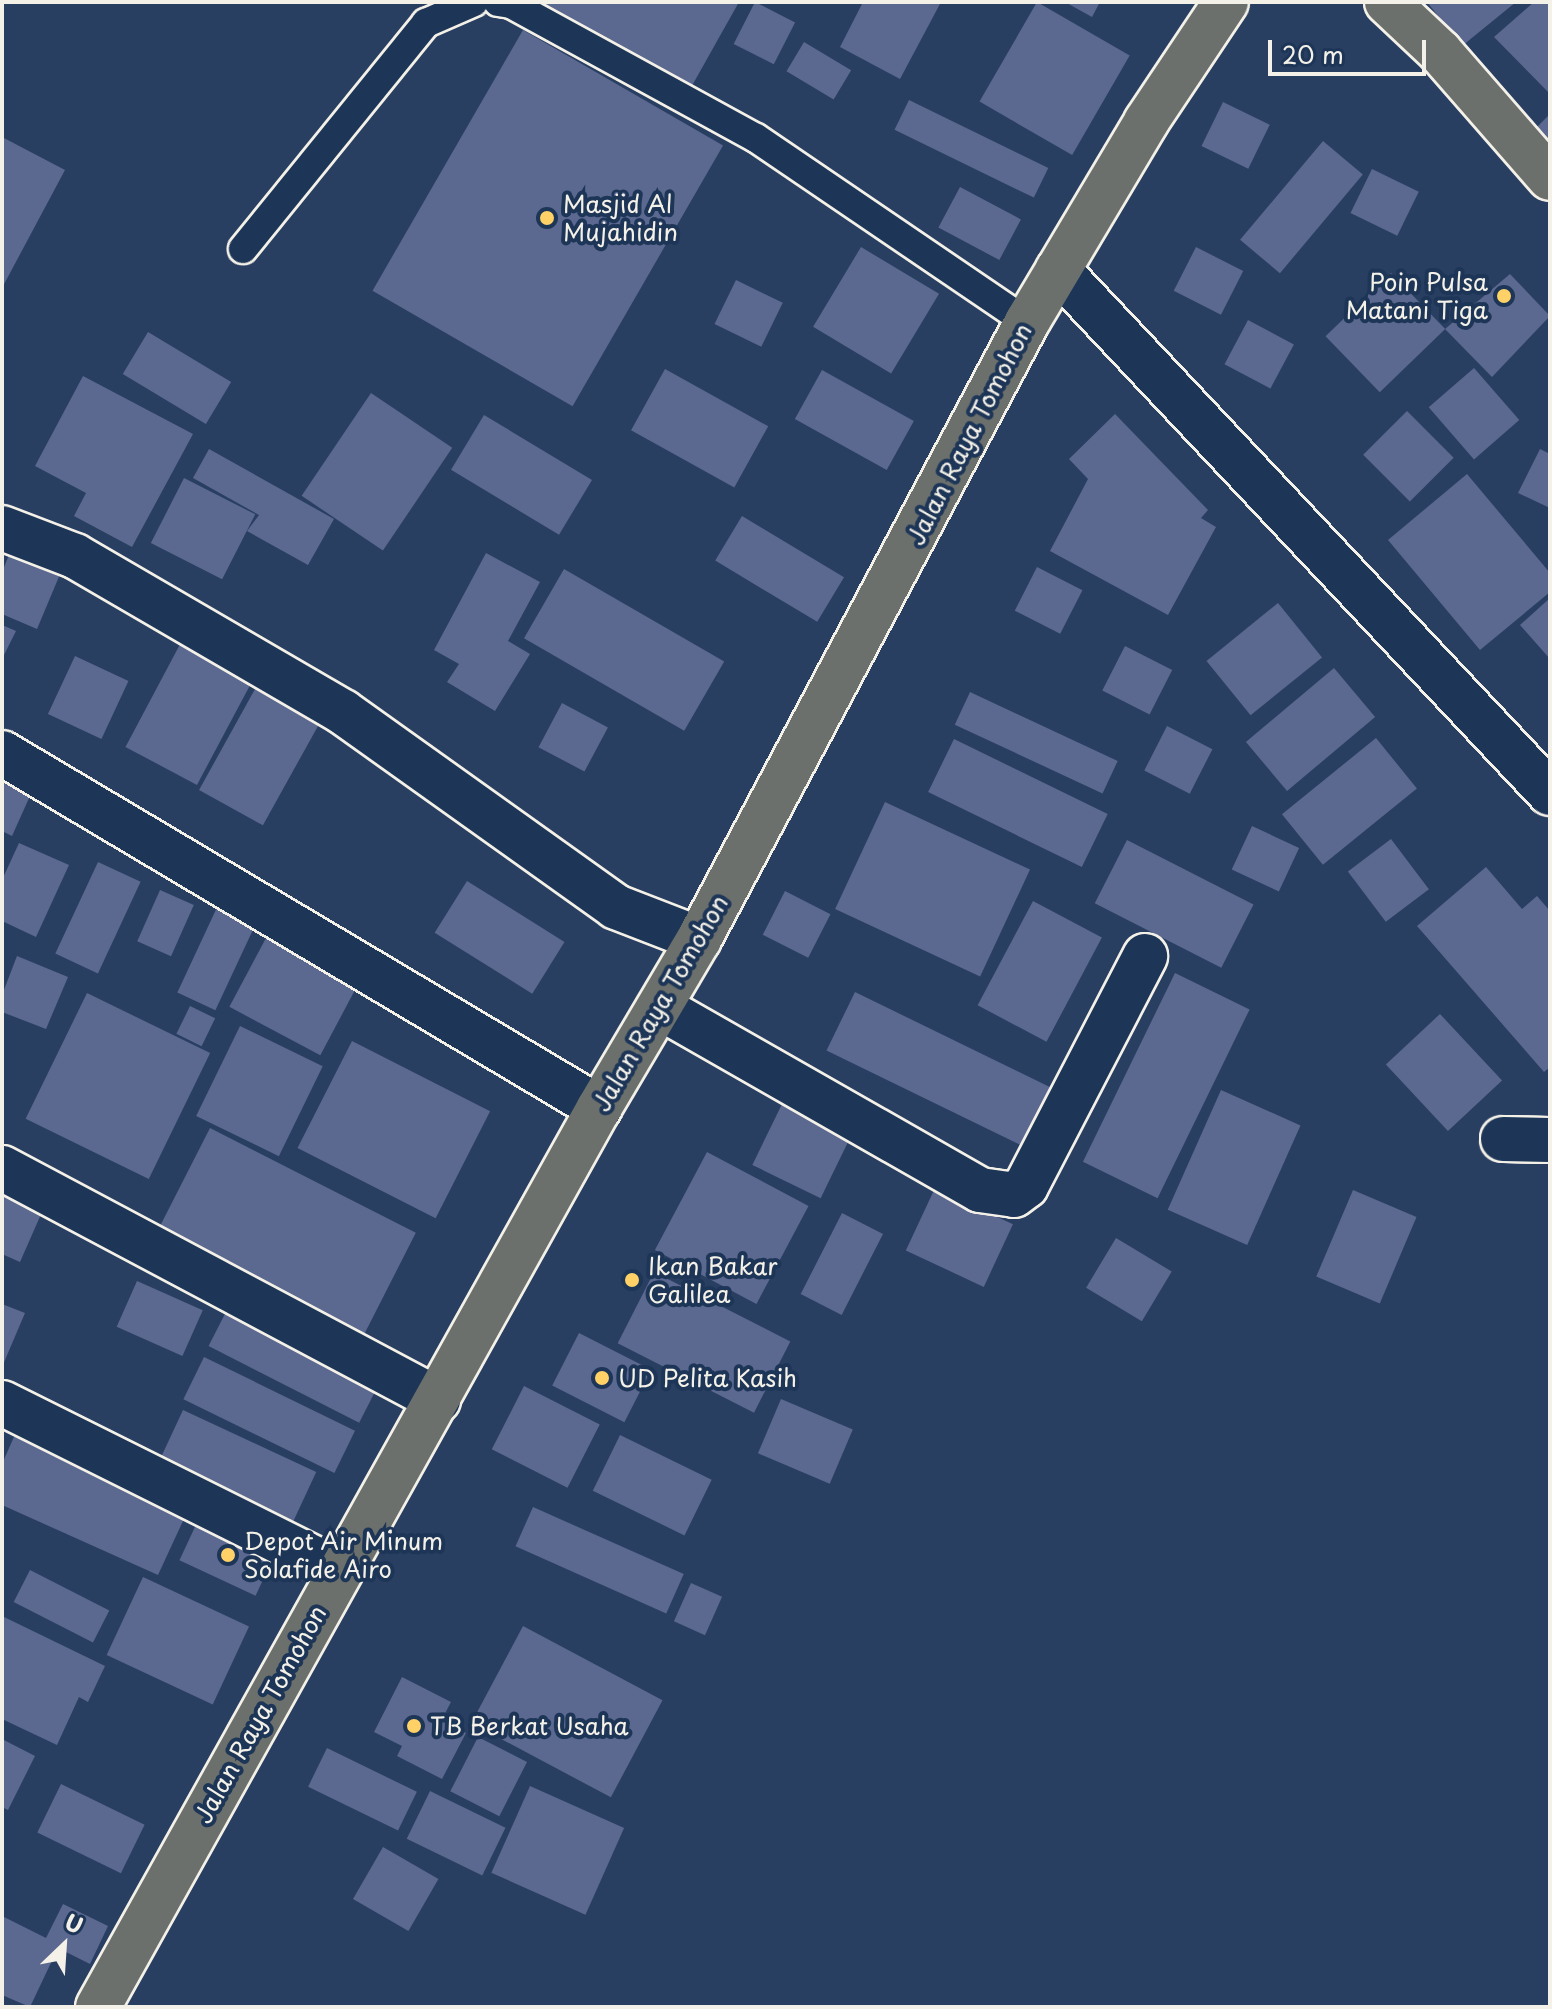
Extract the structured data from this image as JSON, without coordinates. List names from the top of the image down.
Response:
{
  "streets": {
    "highway": ["Jalan Raya Tomohon"]
  },
  "places": [
    "Masjid Al Mujahidin",
    "Poin Pulsa Matani Tiga",
    "Ikan Bakar Galilea",
    "UD Pelita Kasih",
    "Depot Air Minum Solafide Airo",
    "TB Berkat Usaha"
  ],
  "scale_bar": "20 m",
  "north": "top right"
}
